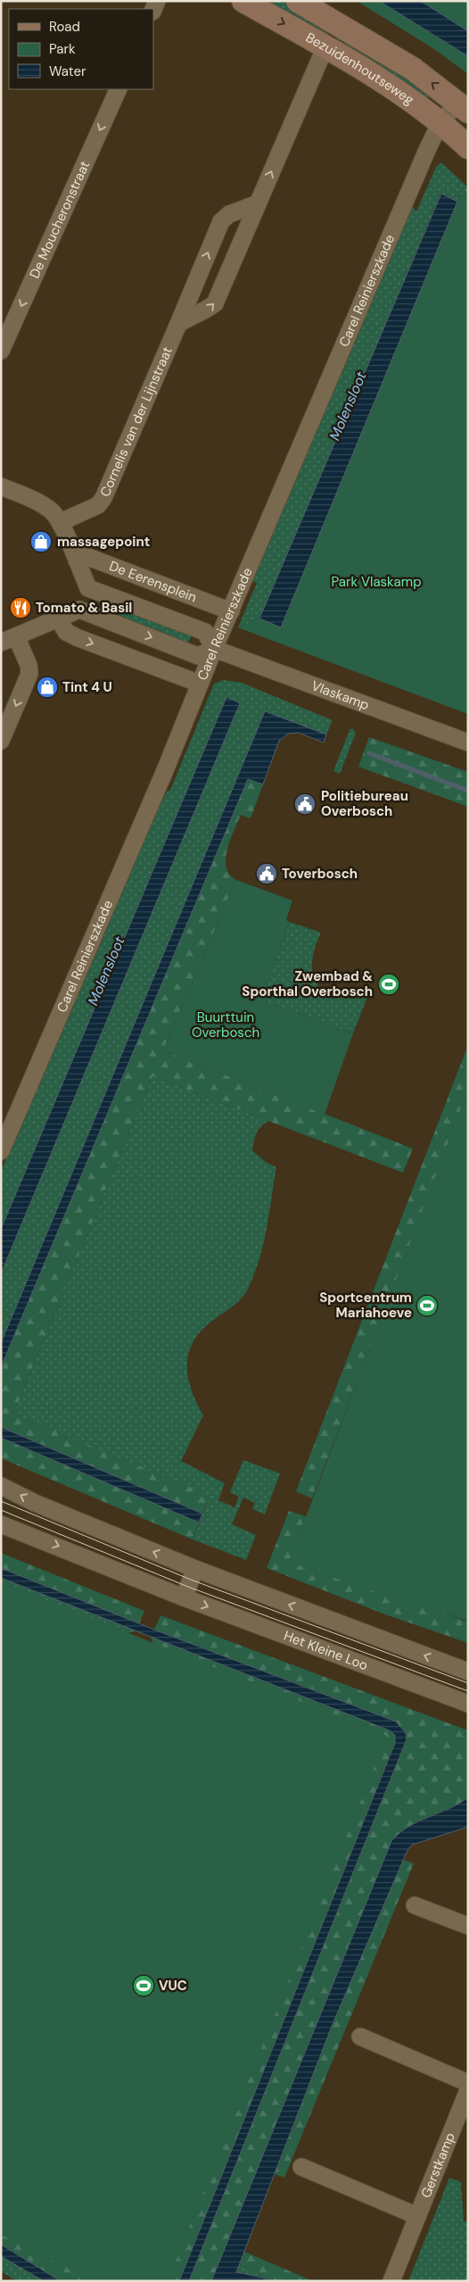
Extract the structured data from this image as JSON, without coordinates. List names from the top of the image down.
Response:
{
  "streets": {
    "main road": ["Bezuidenhoutseweg"],
    "street": [
      "De Moucheronstraat",
      "Carel Reinierszkade",
      "Cornelis van der Lijnstraat",
      "De Eerensplein",
      "Vlaskamp",
      "Het Kleine Loo",
      "Gerstkamp"
    ]
  },
  "crossings": [
    ["Bezuidenhoutseweg", "Carel Reinierszkade"],
    ["Carel Reinierszkade", "De Eerensplein"],
    ["Carel Reinierszkade", "Vlaskamp"],
    ["De Eerensplein", "Vlaskamp"]
  ],
  "one_way": ["De Moucheronstraat"],
  "water": ["Molensloot"],
  "parks": ["Park Vlaskamp", "Buurttuin Overbosch"],
  "places": {
    "shop": ["massagepoint", "Tint 4 U"],
    "restaurant": ["Tomato & Basil"],
    "public building": ["Politiebureau Overbosch", "Toverbosch"],
    "sports": ["Zwembad & Sporthal Overbosch", "Sportcentrum Mariahoeve", "VUC"]
  },
  "legend": ["Road", "Park", "Water"]
}
